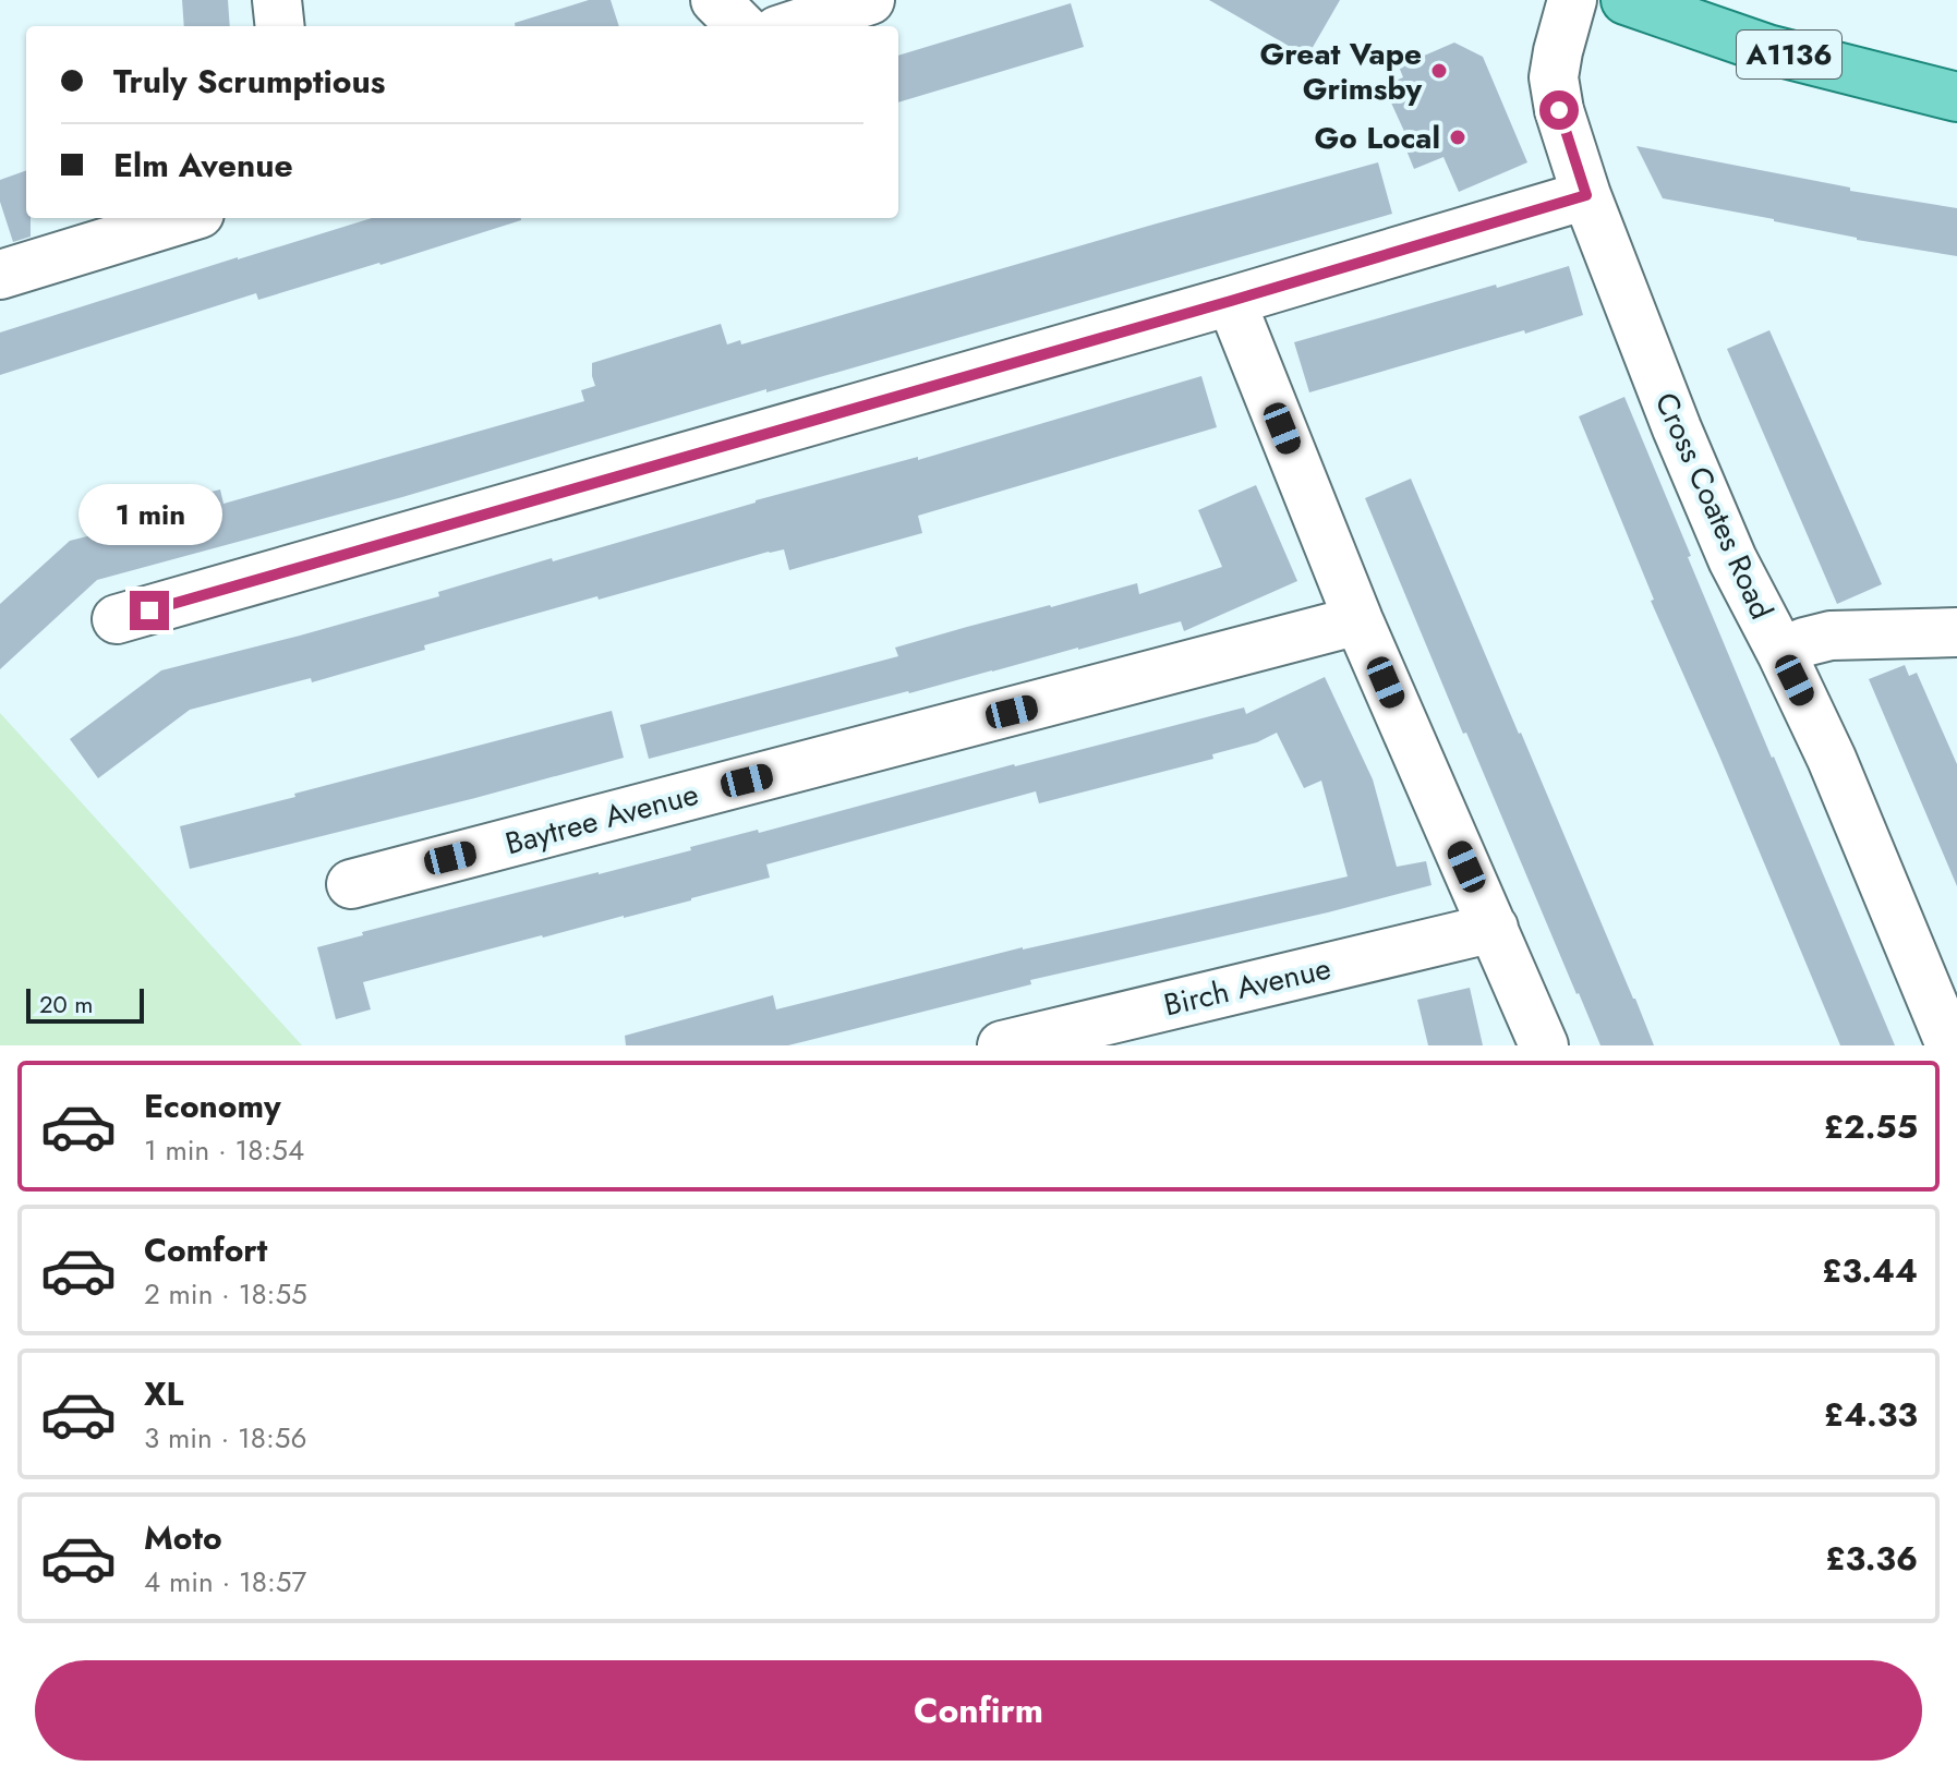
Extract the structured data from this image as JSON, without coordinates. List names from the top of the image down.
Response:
{
  "streets": {
    "main road": ["A1136"],
    "street": ["Cross Coates Road", "Baytree Avenue", "Birch Avenue"]
  },
  "places": ["Great Vape Grimsby", "Go Local"],
  "scale_bar": "20 m",
  "page": {
    "banner": ["Truly Scrumptious", "Elm Avenue"],
    "bubble": "1 min",
    "scale": "20 m",
    "list": [
      {
        "name": "Economy",
        "note": "1 min · 18:54",
        "value": "£2.55"
      },
      {
        "name": "Comfort",
        "note": "2 min · 18:55",
        "value": "£3.44"
      },
      {
        "name": "XL",
        "note": "3 min · 18:56",
        "value": "£4.33"
      },
      {
        "name": "Moto",
        "note": "4 min · 18:57",
        "value": "£3.36"
      }
    ],
    "buttons": "Confirm"
  }
}
